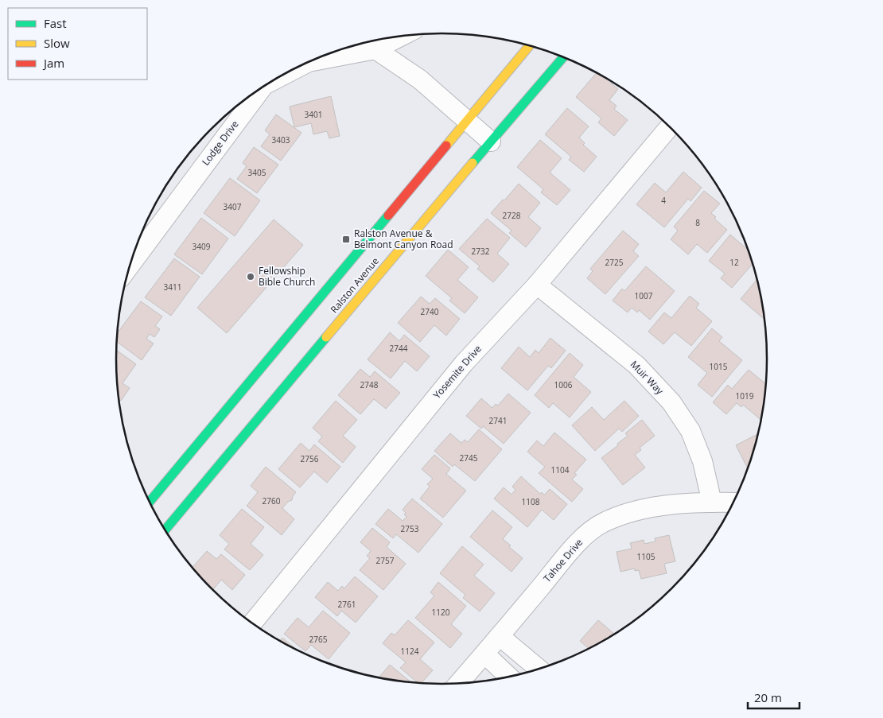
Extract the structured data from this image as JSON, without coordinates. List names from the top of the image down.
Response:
{
  "streets": {
    "main road": ["Ralston Avenue"],
    "street": [
      "Lodge Drive",
      "Yosemite Drive",
      "Muir Way",
      "Tahoe Drive"
    ]
  },
  "crossings": [
    ["Yosemite Drive", "Muir Way"],
    ["Muir Way", "Tahoe Drive"]
  ],
  "places": {
    "transit": ["Ralston Avenue & Belmont Canyon Road"],
    "other": ["Fellowship Bible Church"]
  },
  "house_numbers": [
    "3401",
    "3403",
    "3405",
    "4",
    "3407",
    "2728",
    "8",
    "3409",
    "2732",
    "2725",
    "12",
    "3411",
    "1007",
    "2740",
    "2744",
    "1015",
    "2748",
    "1006",
    "1019",
    "2741",
    "2745",
    "2756",
    "1104",
    "2760",
    "1108",
    "2753",
    "1105",
    "2757",
    "2761",
    "1120",
    "2765",
    "1124"
  ],
  "legend": ["Fast", "Slow", "Jam"],
  "scale_bar": "20 m"
}
